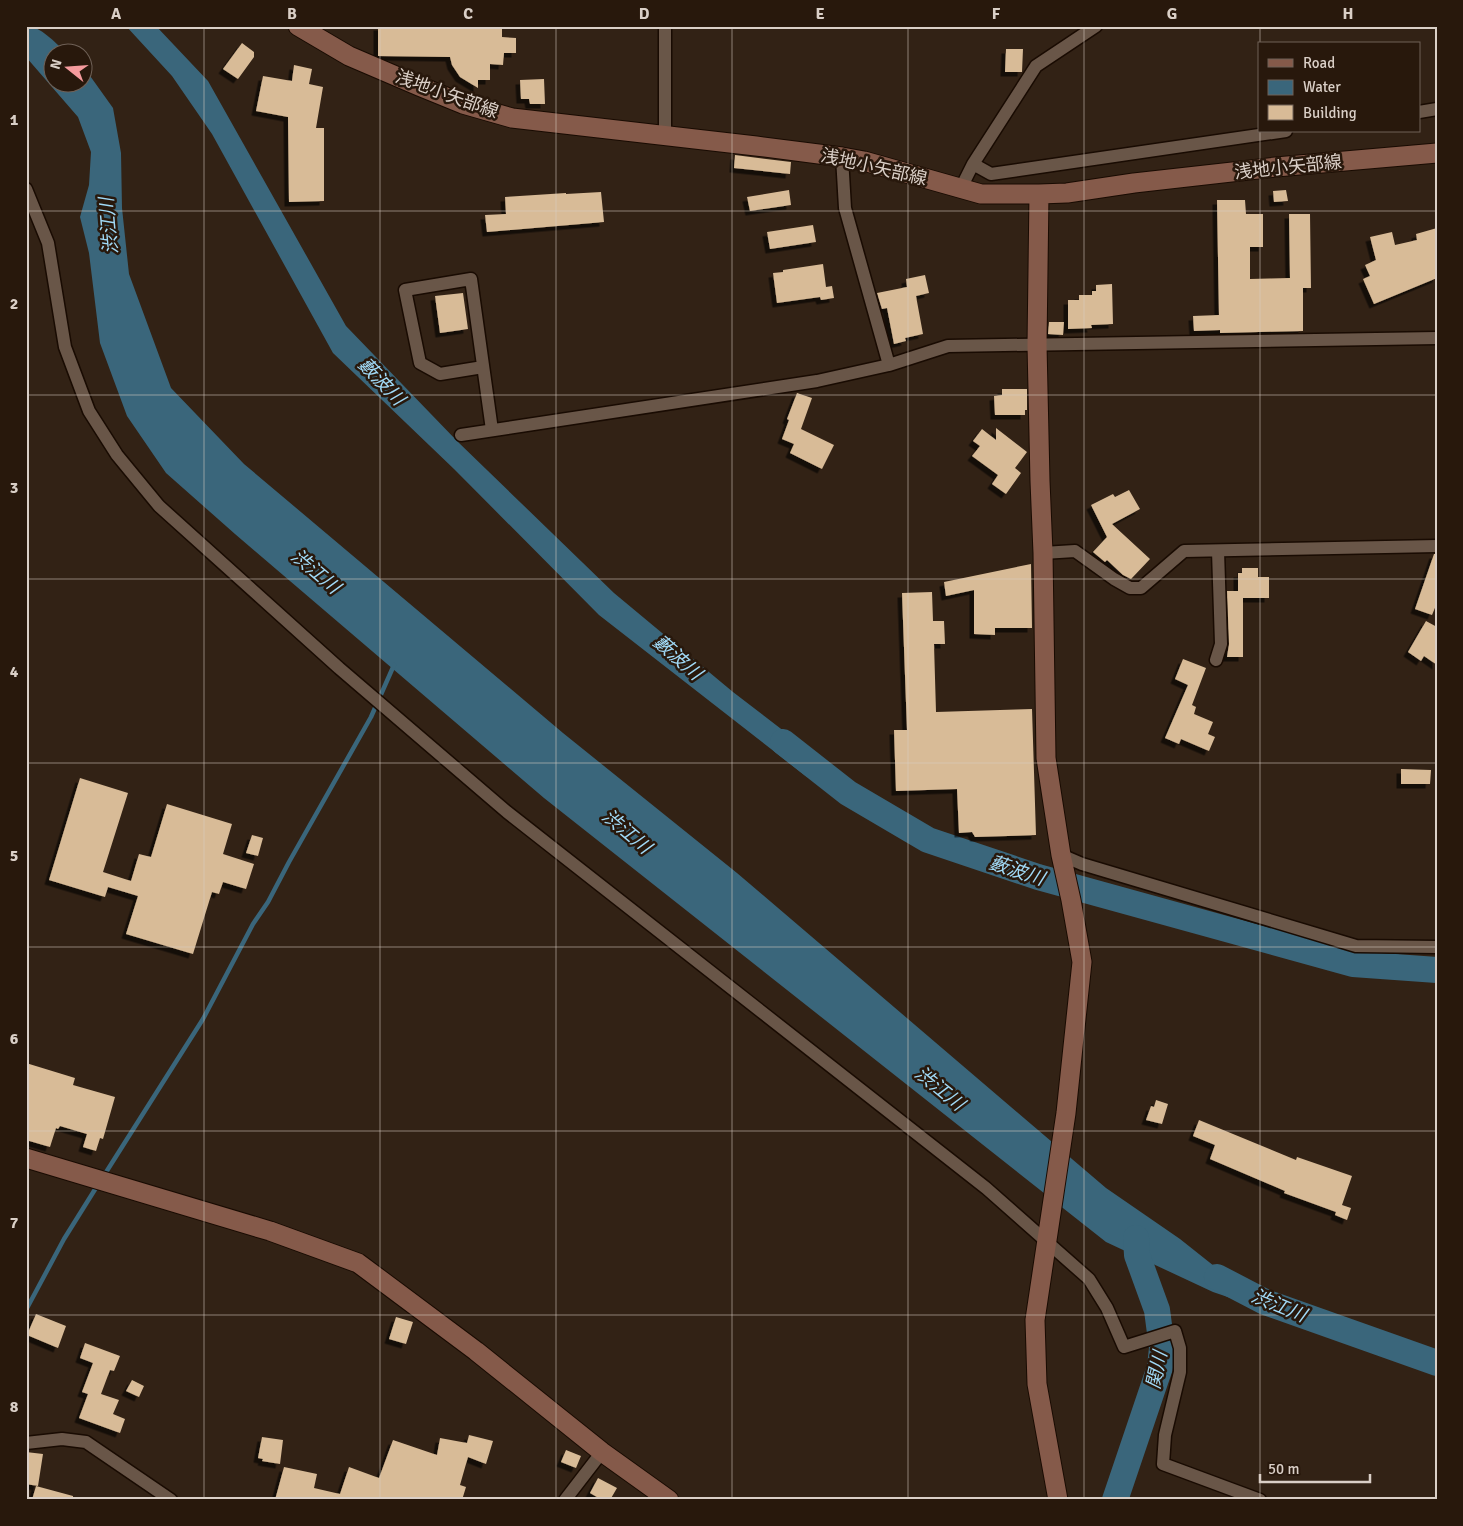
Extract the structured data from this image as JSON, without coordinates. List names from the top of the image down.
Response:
{
  "streets": {
    "street": ["浅地小矢部線"]
  },
  "water": ["渋江川", "藪波川", "関川"],
  "legend": ["Road", "Water", "Building"],
  "scale_bar": "50 m",
  "north": "left",
  "grid": {
    "columns": [
      "A",
      "B",
      "C",
      "D",
      "E",
      "F",
      "G",
      "H"
    ],
    "rows": [
      "1",
      "2",
      "3",
      "4",
      "5",
      "6",
      "7",
      "8"
    ]
  }
}
